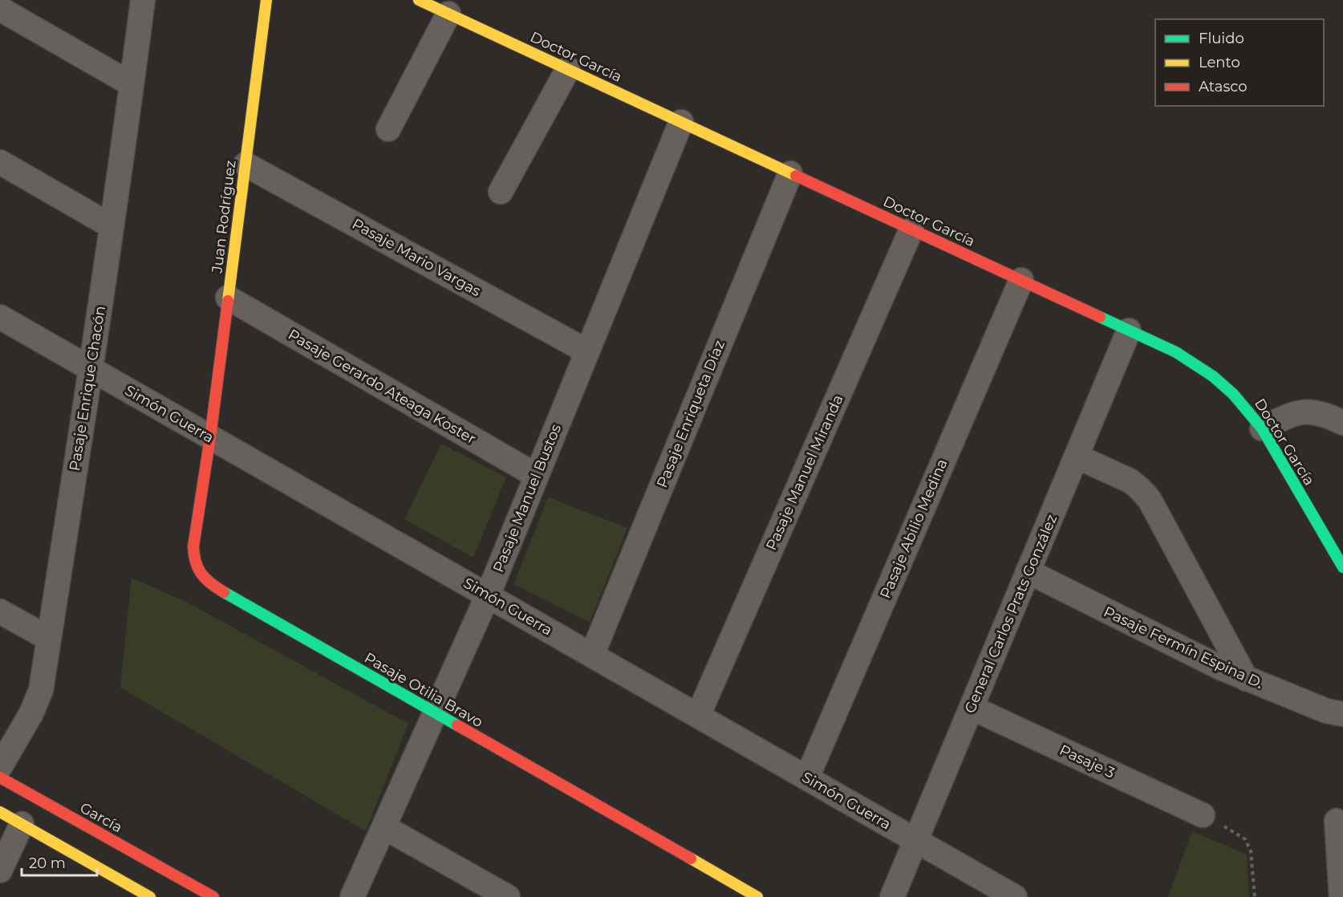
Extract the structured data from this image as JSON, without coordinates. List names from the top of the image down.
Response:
{
  "streets": {
    "street": [
      "Doctor García",
      "Juan Rodríguez",
      "Pasaje Mario Vargas",
      "Pasaje Gerardo Ateaga Koster",
      "Pasaje Enrique Chacón",
      "Simón Guerra",
      "Pasaje Enriqueta Díaz",
      "Pasaje Manuel Miranda",
      "Pasaje Manuel Bustos",
      "Pasaje Abilio Medina",
      "General Carlos Prats González",
      "Pasaje Fermín Espina D.",
      "Pasaje Otilia Bravo",
      "Pasaje 3",
      "García"
    ]
  },
  "crossings": [
    ["Doctor García", "Pasaje Enriqueta Díaz"],
    ["Doctor García", "Pasaje Manuel Miranda"],
    ["Doctor García", "Pasaje Manuel Bustos"],
    ["Doctor García", "Pasaje Abilio Medina"],
    ["Doctor García", "General Carlos Prats González"],
    ["Juan Rodríguez", "Pasaje Mario Vargas"],
    ["Juan Rodríguez", "Pasaje Gerardo Ateaga Koster"],
    ["Juan Rodríguez", "Simón Guerra"],
    ["Juan Rodríguez", "Pasaje Otilia Bravo"],
    ["Pasaje Mario Vargas", "Pasaje Manuel Bustos"],
    ["Pasaje Gerardo Ateaga Koster", "Pasaje Manuel Bustos"],
    ["Pasaje Enrique Chacón", "Simón Guerra"],
    ["Simón Guerra", "Pasaje Enriqueta Díaz"],
    ["Simón Guerra", "Pasaje Manuel Miranda"],
    ["Simón Guerra", "Pasaje Manuel Bustos"],
    ["Simón Guerra", "Pasaje Abilio Medina"],
    ["Simón Guerra", "General Carlos Prats González"],
    ["Simón Guerra", "Pasaje Otilia Bravo"],
    ["Pasaje Manuel Bustos", "Pasaje Otilia Bravo"],
    ["General Carlos Prats González", "Pasaje Fermín Espina D."],
    ["General Carlos Prats González", "Pasaje 3"]
  ],
  "legend": ["Fluido", "Lento", "Atasco"],
  "scale_bar": "20 m"
}
